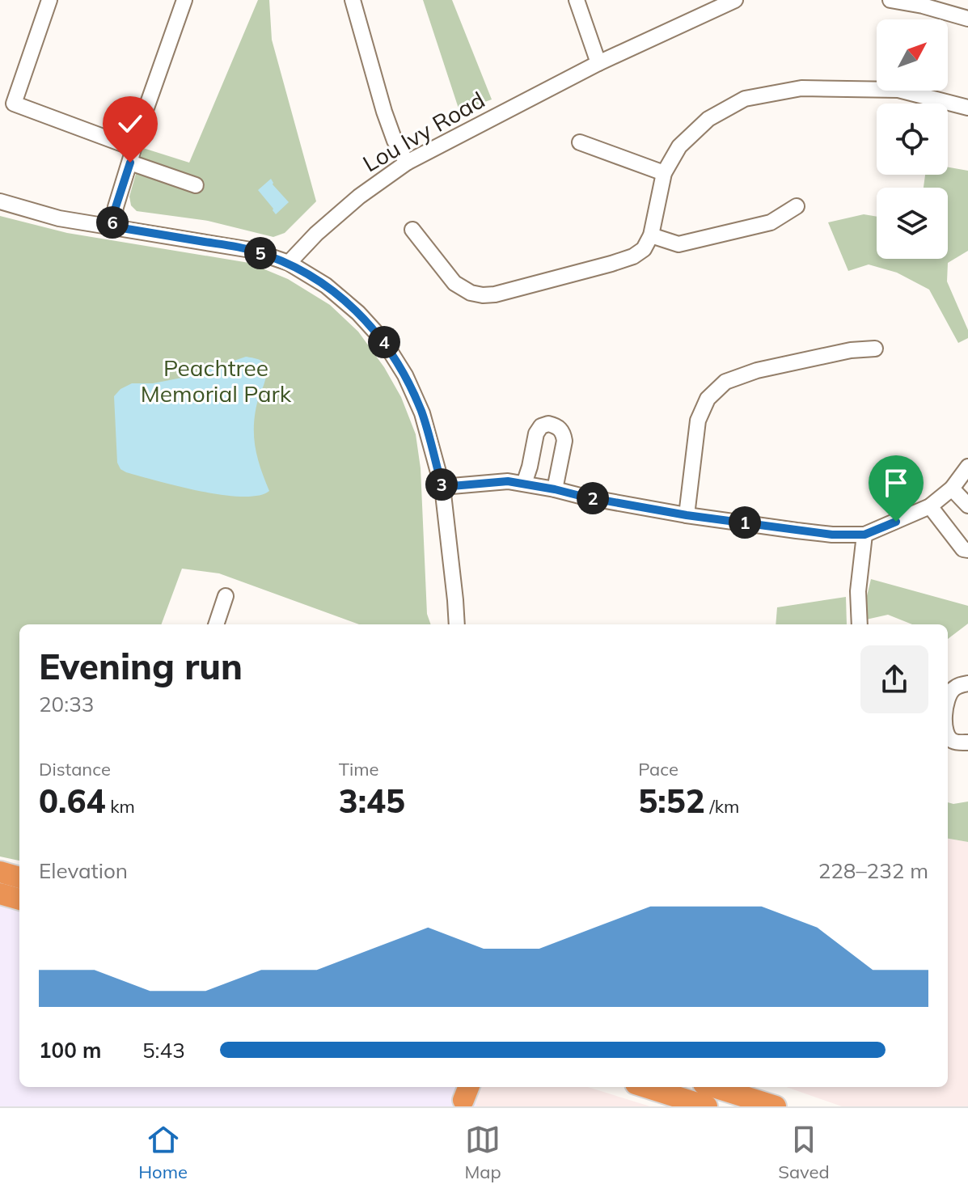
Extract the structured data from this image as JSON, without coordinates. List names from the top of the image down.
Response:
{
  "streets": {
    "street": ["Lou Ivy Road"]
  },
  "parks": ["Peachtree Memorial Park"],
  "north": "top right",
  "page": {
    "pins": [
      "6",
      "5",
      "4",
      "3",
      "2",
      "1"
    ],
    "heading": ["Evening run", "20:33"],
    "stats": [
      ["Distance", "0.64 km"],
      ["Time", "3:45"],
      ["Pace", "5:52 /km"]
    ],
    "chart": ["Elevation", "228–232 m"],
    "list": [
      {
        "name": "100 m",
        "note": "5:43"
      }
    ],
    "tabs": ["Home", "Map", "Saved"]
  }
}
